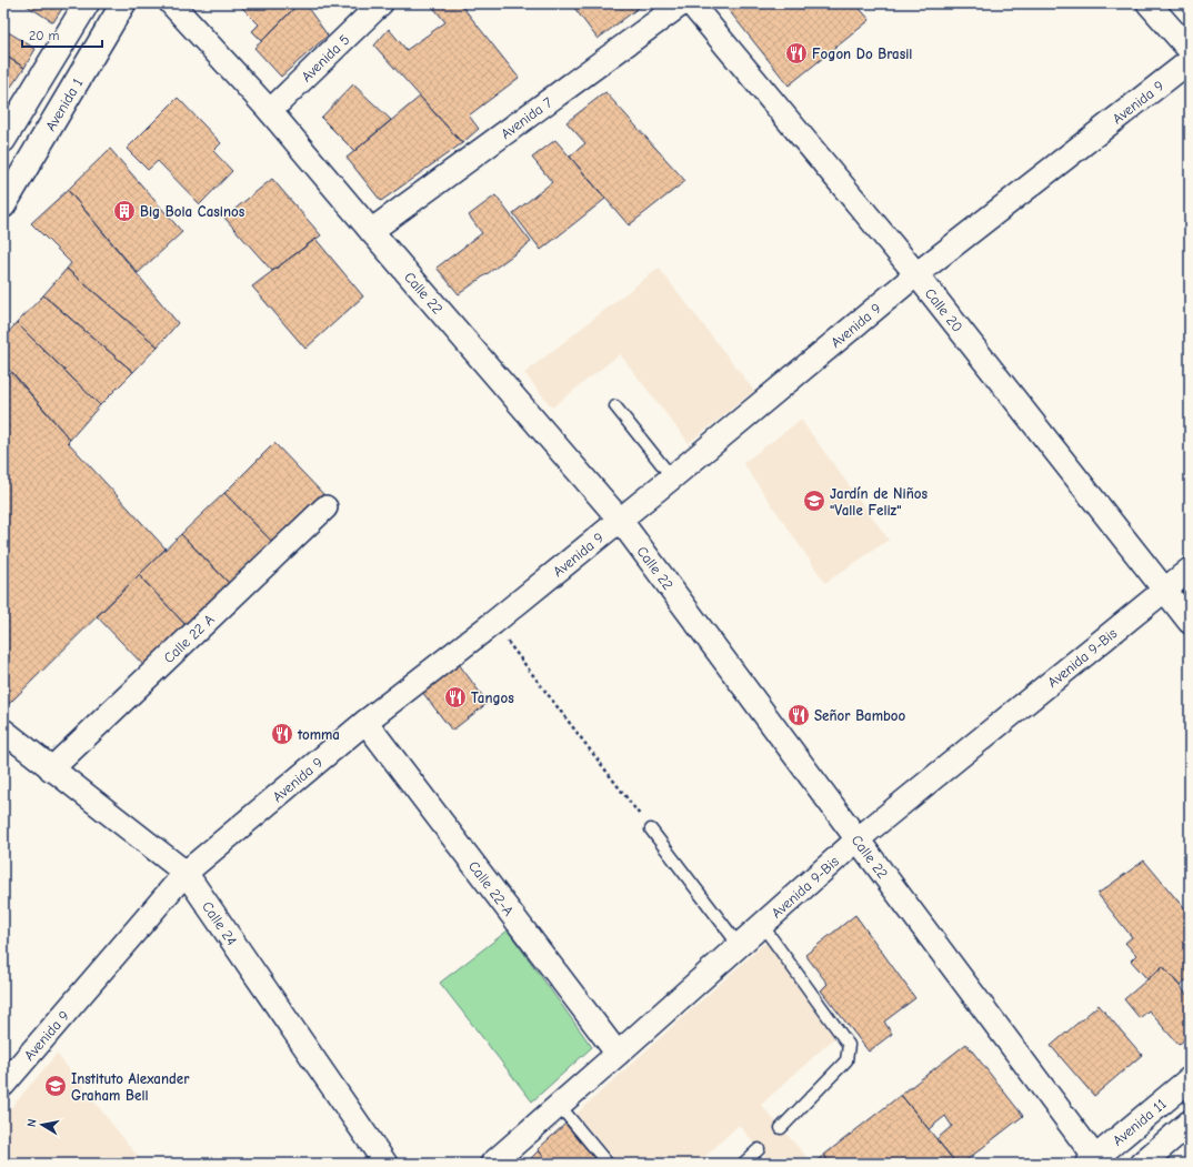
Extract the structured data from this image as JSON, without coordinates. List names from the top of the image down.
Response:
{
  "streets": {
    "main road": ["Avenida 1", "Avenida 11"],
    "street": [
      "Avenida 5",
      "Avenida 9",
      "Avenida 7",
      "Calle 22",
      "Calle 20",
      "Calle 22 A",
      "Avenida 9-Bis",
      "Calle 22-A",
      "Calle 24"
    ]
  },
  "crossings": [
    ["Avenida 5", "Calle 22"],
    ["Avenida 9", "Calle 22"],
    ["Avenida 9", "Calle 20"],
    ["Avenida 9", "Calle 22-A"],
    ["Avenida 9", "Calle 24"],
    ["Avenida 7", "Calle 22"],
    ["Calle 22", "Avenida 9-Bis"],
    ["Calle 22", "Avenida 11"],
    ["Calle 20", "Avenida 9-Bis"],
    ["Calle 22 A", "Calle 24"],
    ["Avenida 9-Bis", "Calle 22-A"]
  ],
  "places": {
    "restaurant": [
      "Fogon Do Brasil",
      "Tangos",
      "Señor Bamboo",
      "tomma"
    ],
    "building": ["Big Bola Casinos"],
    "school or university": ["Jardín de Niños \"Valle Feliz\"", "Instituto Alexander Graham Bell"]
  },
  "scale_bar": "20 m",
  "north": "left"
}
